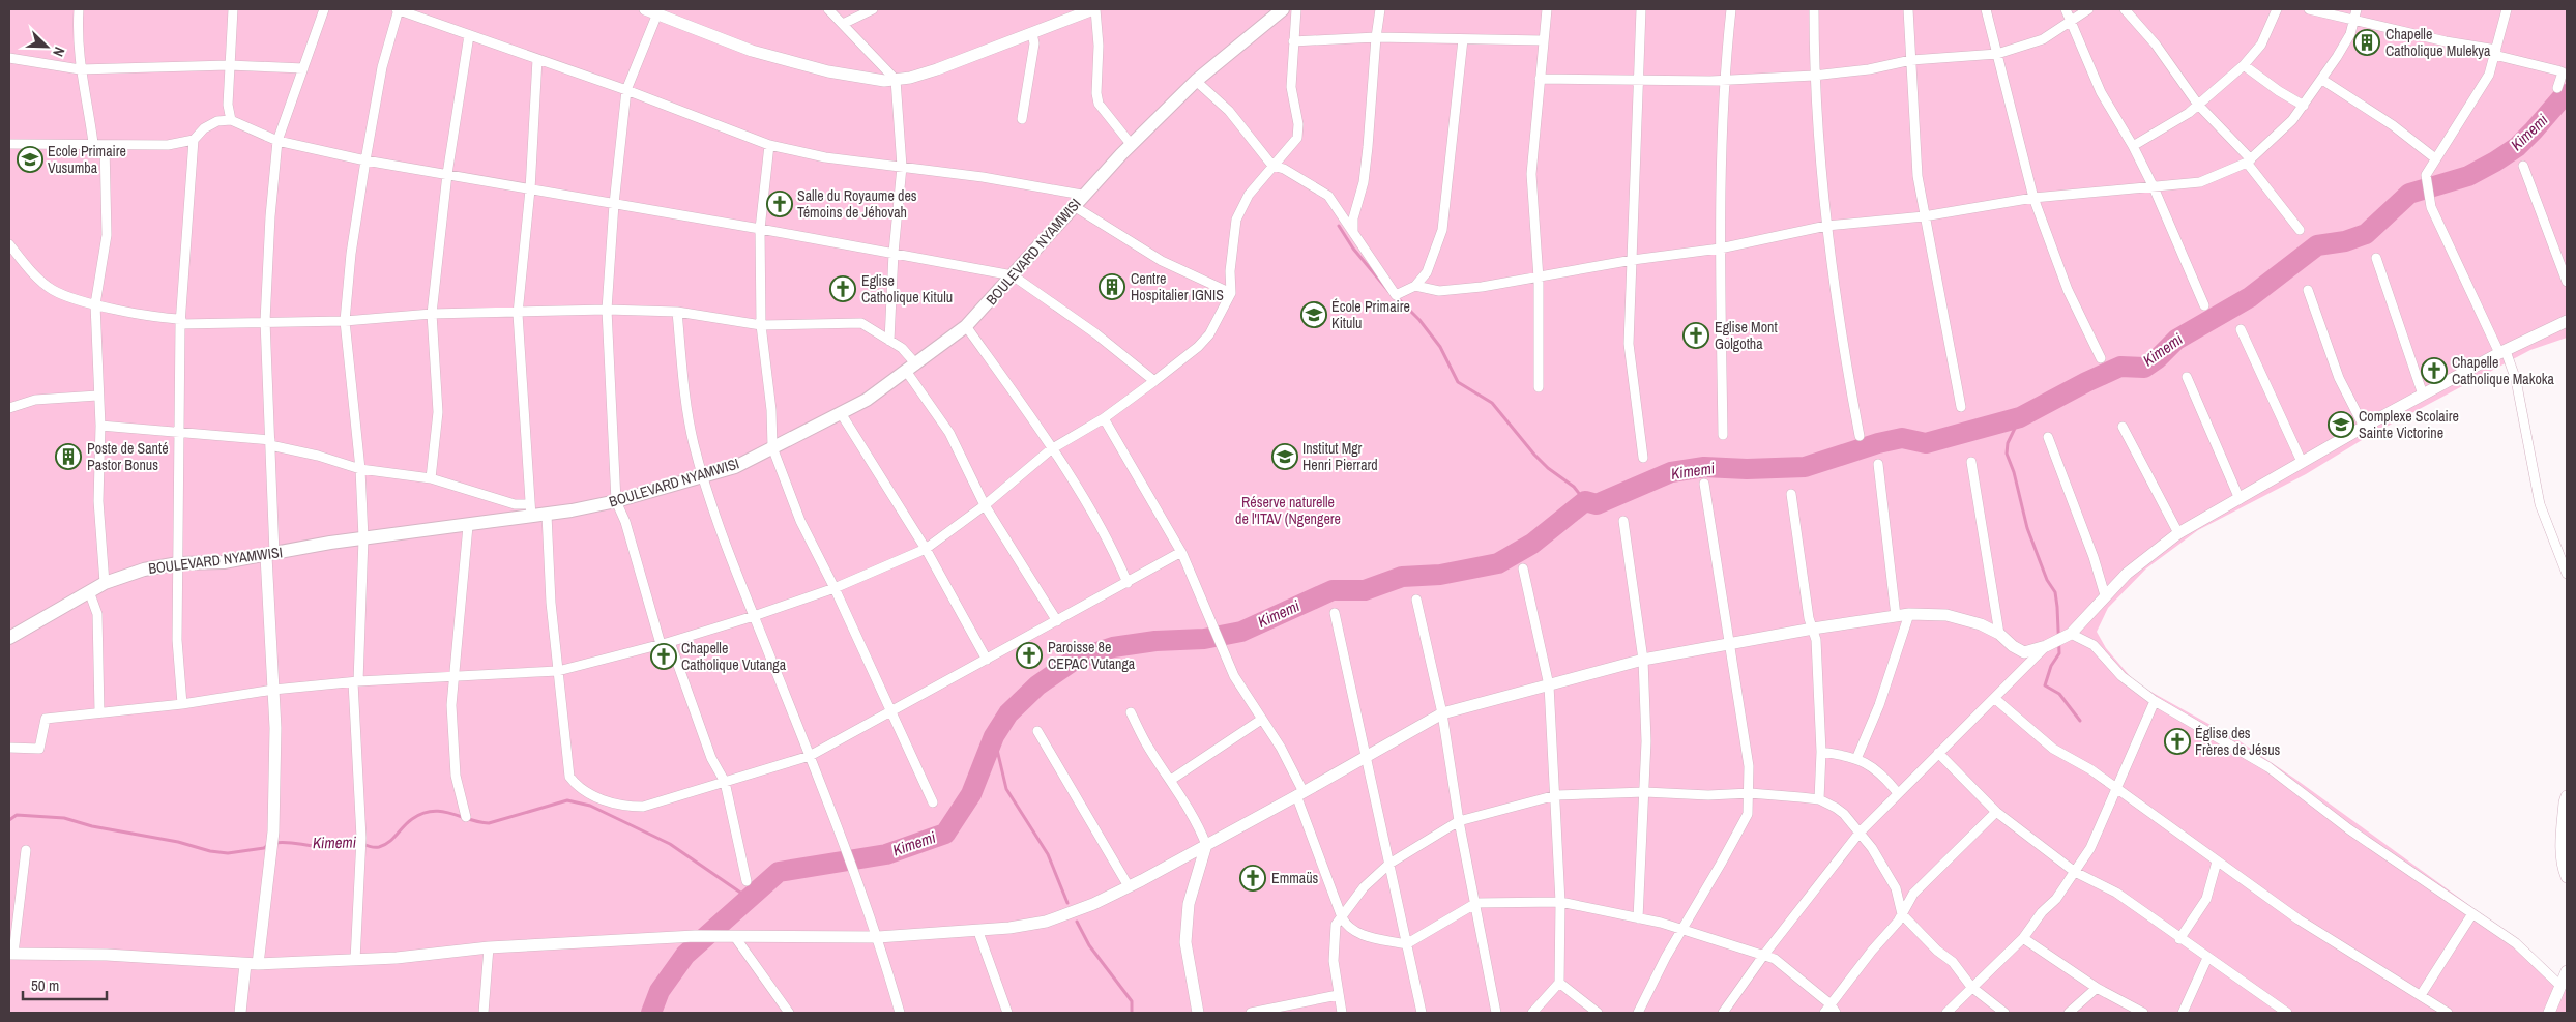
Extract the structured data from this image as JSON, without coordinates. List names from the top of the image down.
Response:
{
  "streets": {
    "main road": ["BOULEVARD NYAMWISI"]
  },
  "water": ["Kimemi"],
  "parks": ["Réserve naturelle de l'ITAV (Ngengere"],
  "places": {
    "building": ["Chapelle Catholique Mulekya", "Centre Hospitalier IGNIS", "Poste de Santé Pastor Bonus"],
    "school or university": [
      "Ecole Primaire Vusumba",
      "École Primaire Kitulu",
      "Complexe Scolaire Sainte Victorine",
      "Institut Mgr Henri Pierrard"
    ],
    "church": [
      "Salle du Royaume des Témoins de Jéhovah",
      "Eglise Catholique Kitulu",
      "Eglise Mont Golgotha",
      "Chapelle Catholique Makoka",
      "Paroisse 8e CEPAC Vutanga",
      "Chapelle Catholique Vutanga",
      "Église des Frères de Jésus",
      "Emmaüs"
    ]
  },
  "scale_bar": "50 m",
  "north": "bottom right"
}
